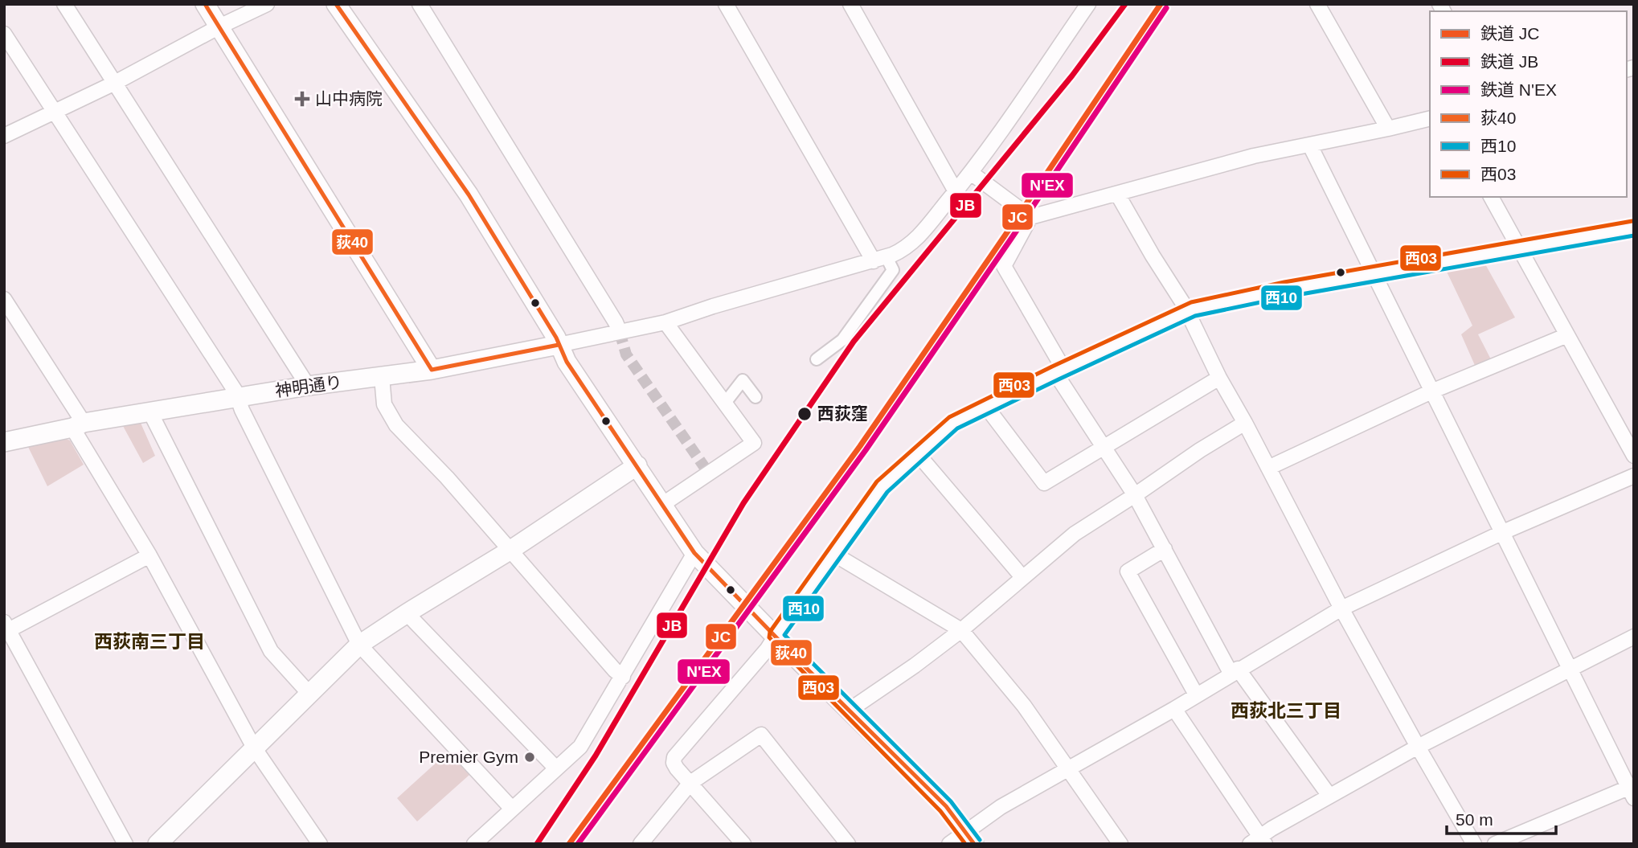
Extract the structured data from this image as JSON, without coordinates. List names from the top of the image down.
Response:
{
  "streets": {
    "street": ["神明通り"]
  },
  "districts": ["西荻南三丁目", "西荻北三丁目"],
  "places": {
    "health": ["山中病院"],
    "other": ["西荻窪", "Premier Gym"]
  },
  "lines": [
    "rail line JC",
    "rail line JB",
    "transit line 荻40",
    "rail line N'EX",
    "transit line 西03",
    "transit line 西10"
  ],
  "legend": [
    "鉄道 JC",
    "鉄道 JB",
    "鉄道 N'EX",
    "荻40",
    "西10",
    "西03"
  ],
  "scale_bar": "50 m"
}
